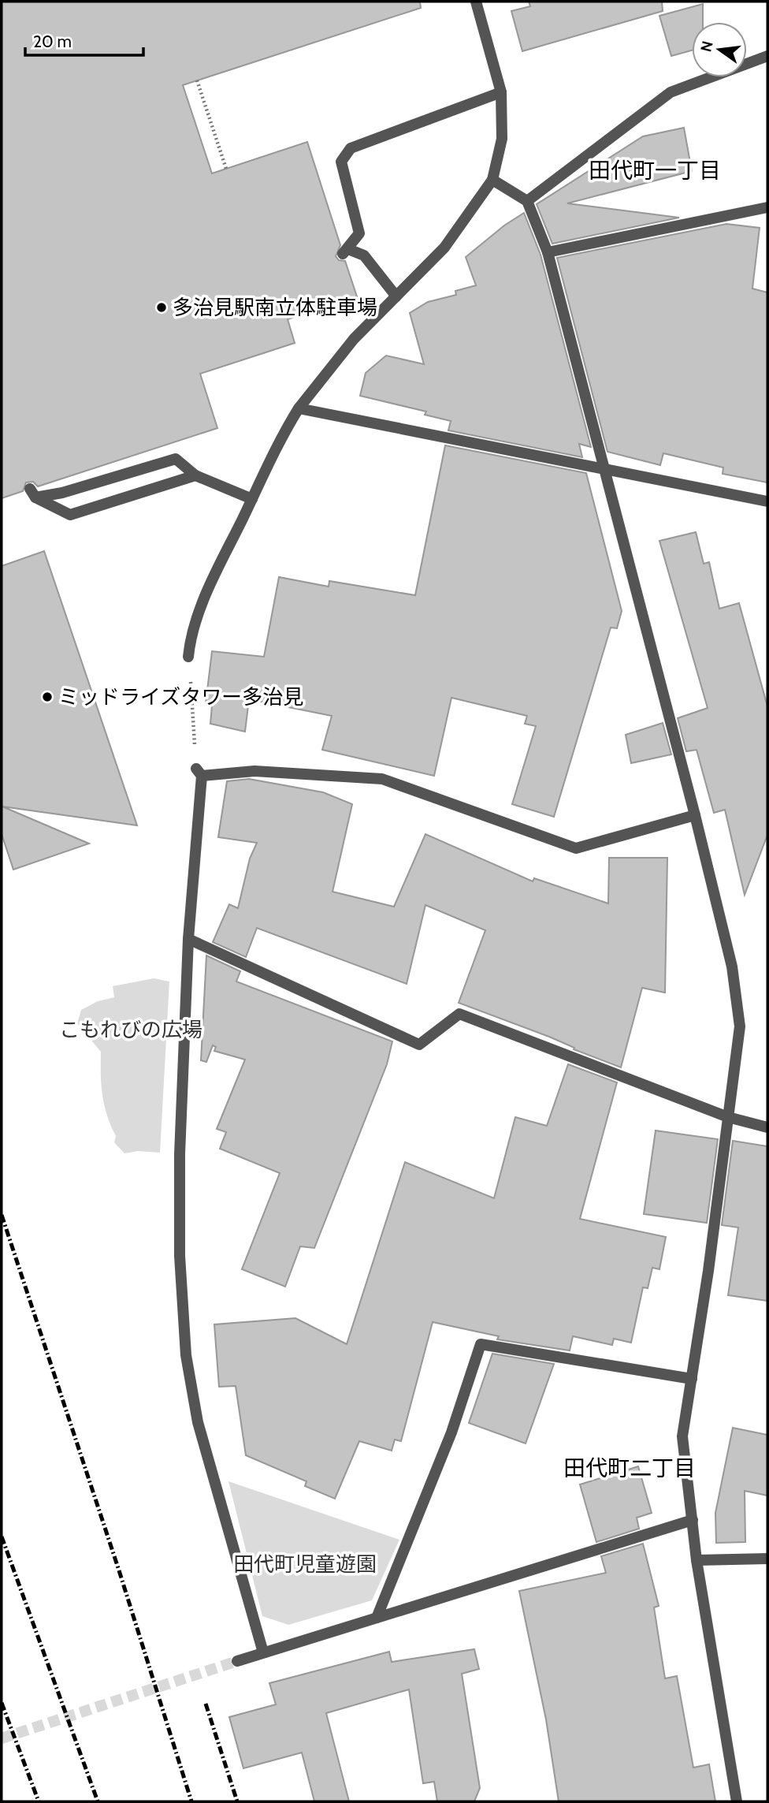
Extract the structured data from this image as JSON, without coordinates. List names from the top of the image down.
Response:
{
  "districts": ["田代町一丁目", "田代町二丁目"],
  "parks": ["こもれびの広場", "田代町児童遊園"],
  "places": ["多治見駅南立体駐車場", "ミッドライズタワー多治見"],
  "scale_bar": "20 m",
  "north": "left"
}
